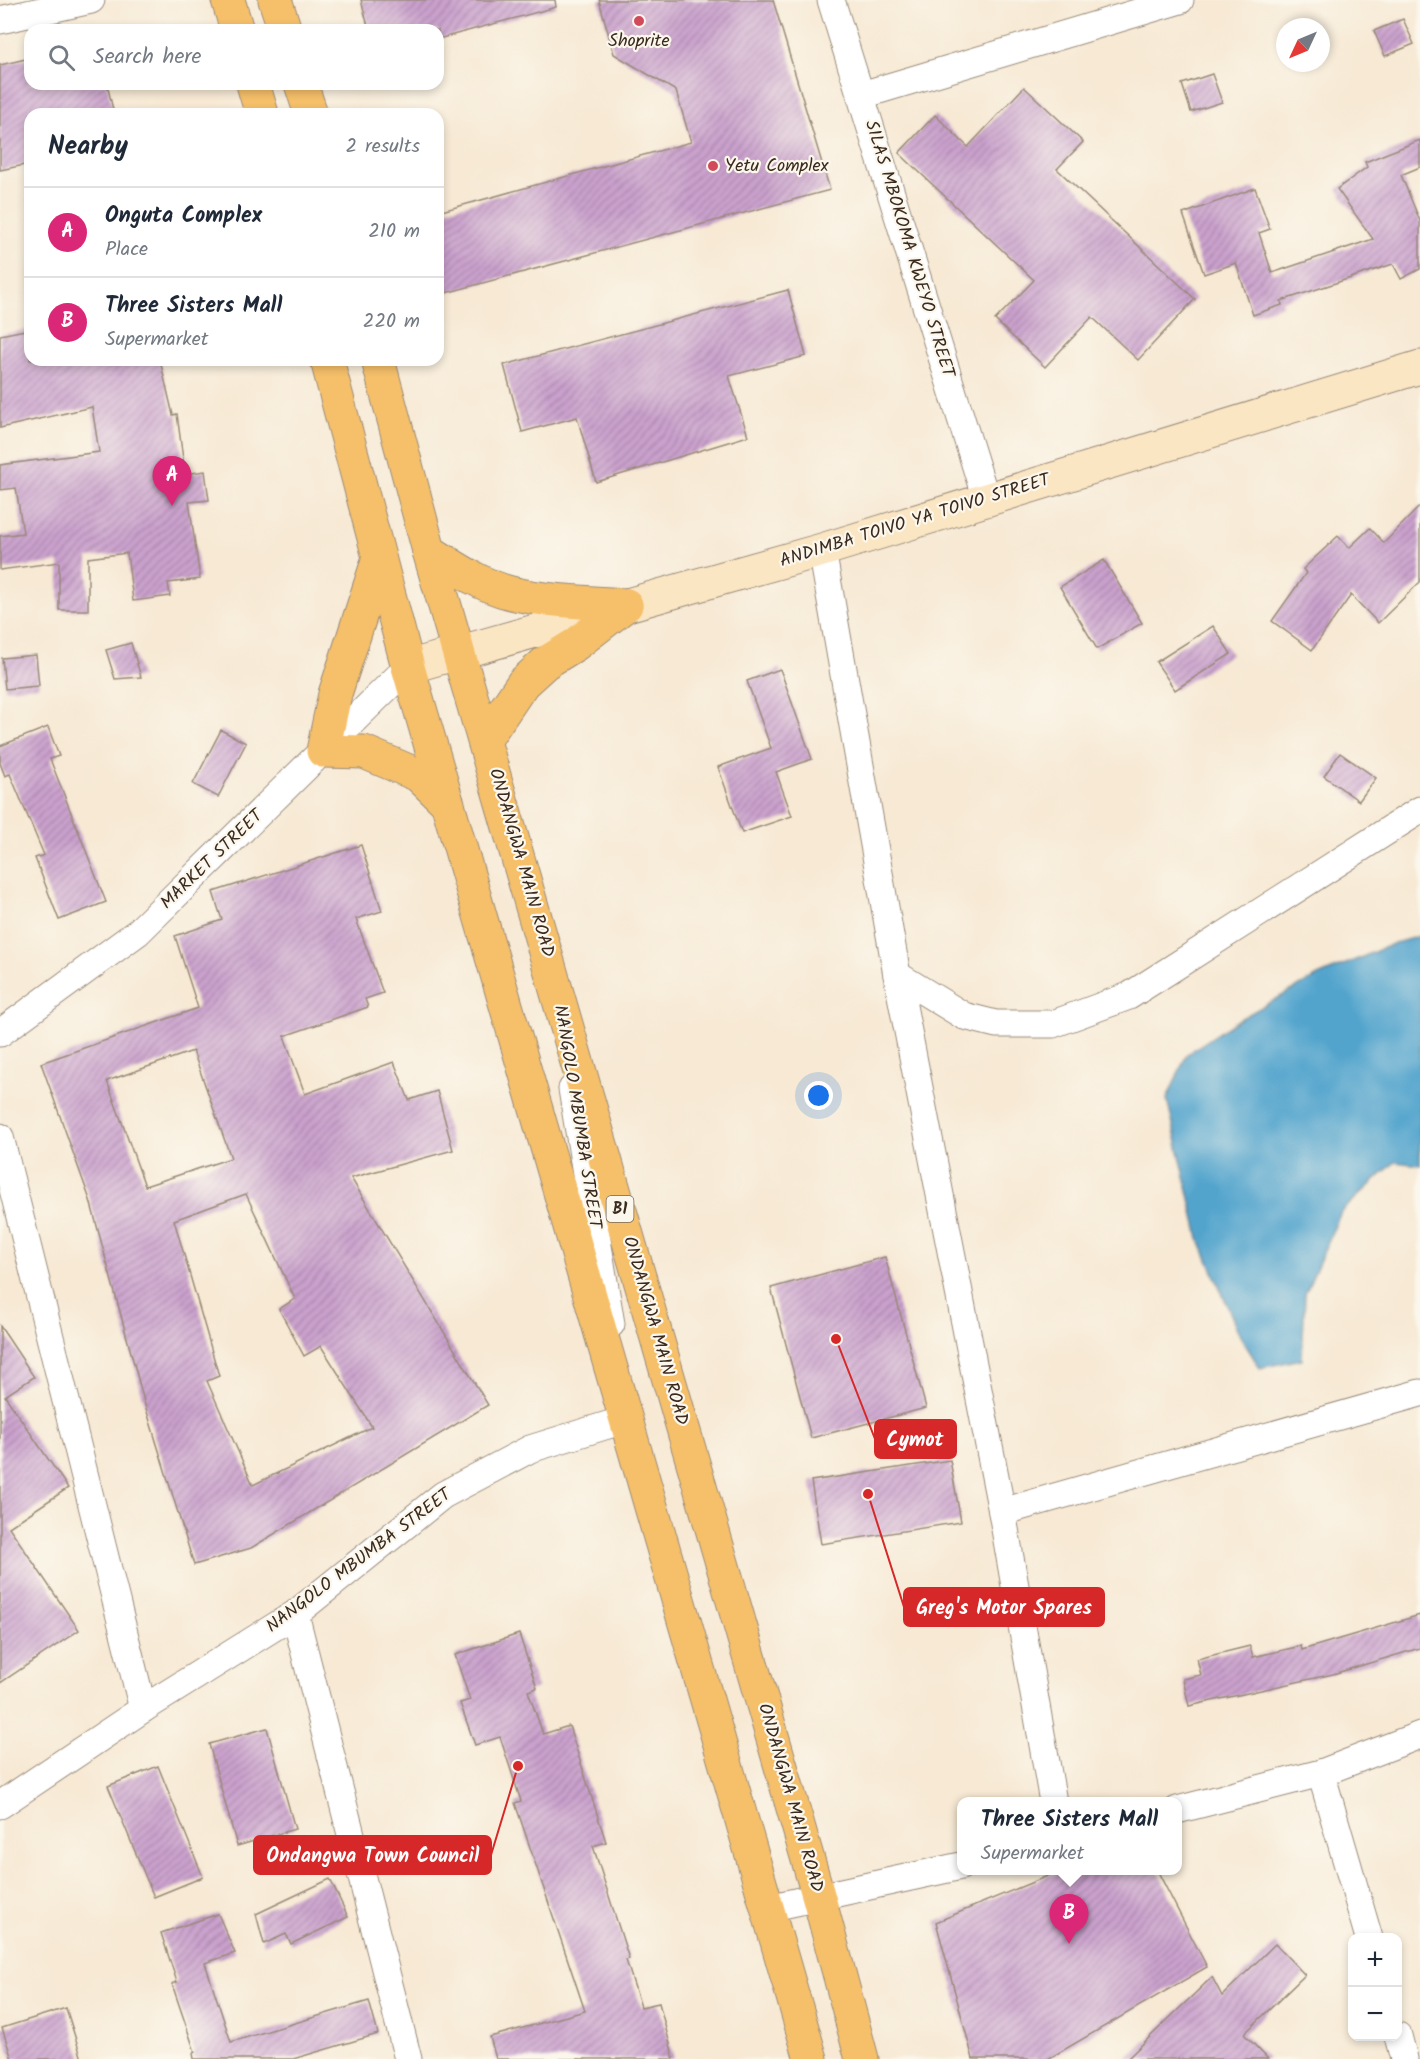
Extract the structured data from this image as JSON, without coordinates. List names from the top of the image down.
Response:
{
  "streets": {
    "main road": ["ONDANGWA MAIN ROAD", "B1"],
    "street": [
      "SILAS MBOKOMA KWEYO STREET",
      "ANDIMBA TOIVO YA TOIVO STREET",
      "MARKET STREET",
      "NANGOLO MBUMBA STREET"
    ]
  },
  "crossings": [
    ["SILAS MBOKOMA KWEYO STREET", "ANDIMBA TOIVO YA TOIVO STREET"],
    ["ANDIMBA TOIVO YA TOIVO STREET", "MARKET STREET"],
    ["ANDIMBA TOIVO YA TOIVO STREET", "ONDANGWA MAIN ROAD"],
    ["ONDANGWA MAIN ROAD", "NANGOLO MBUMBA STREET"]
  ],
  "places": [
    "Shoprite",
    "Yetu Complex",
    "Cymot",
    "Greg's Motor Spares",
    "Ondangwa Town Council"
  ],
  "north": "bottom left",
  "page": {
    "search": "Search here",
    "heading": ["Nearby", "2 results"],
    "list": [
      {
        "mark": "A",
        "name": "Onguta Complex",
        "note": "Place",
        "value": "210 m"
      },
      {
        "mark": "B",
        "name": "Three Sisters Mall",
        "note": "Supermarket",
        "value": "220 m"
      }
    ],
    "pins": ["A", "B"],
    "popup": ["Three Sisters Mall", "Supermarket"],
    "map_buttons": ["+", "−"]
  }
}
